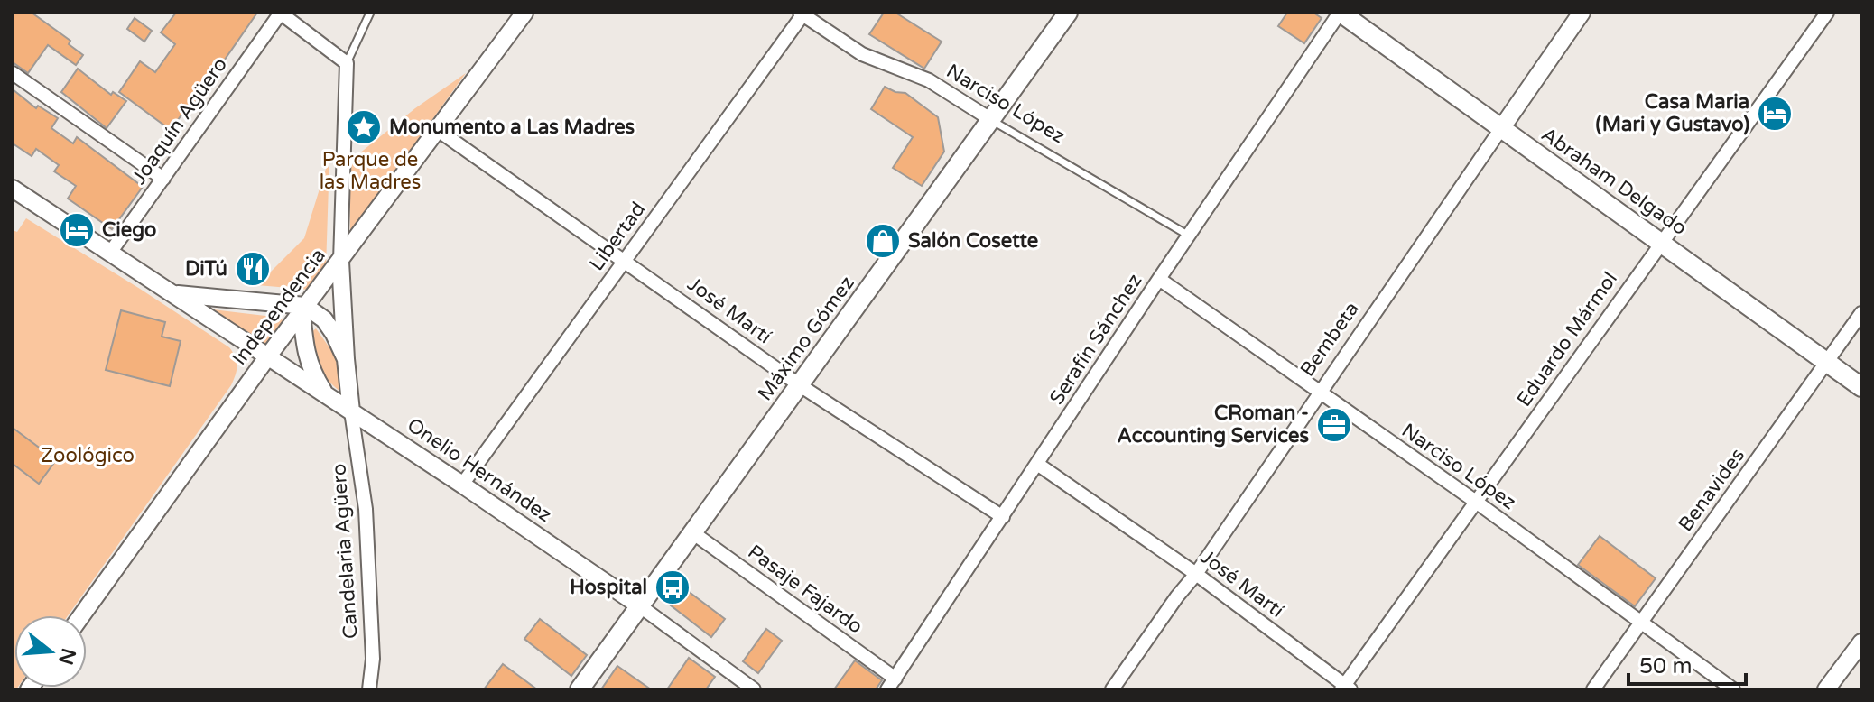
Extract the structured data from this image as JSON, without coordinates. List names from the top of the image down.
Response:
{
  "streets": {
    "main road": ["Abraham Delgado", "Máximo Gómez"],
    "street": [
      "Narciso López",
      "Joaquín Agüero",
      "Libertad",
      "Independencia",
      "José Martí",
      "Serafín Sánchez",
      "Bembeta",
      "Eduardo Mármol",
      "Onelio Hernández",
      "Benavides",
      "Candelaria Agüero",
      "Pasaje Fajardo"
    ]
  },
  "crossings": [
    ["Narciso López", "Libertad"],
    ["Narciso López", "Máximo Gómez"],
    ["Narciso López", "Serafín Sánchez"],
    ["Narciso López", "Bembeta"],
    ["Narciso López", "Eduardo Mármol"],
    ["Narciso López", "Benavides"],
    ["Joaquín Agüero", "Onelio Hernández"],
    ["Abraham Delgado", "Serafín Sánchez"],
    ["Abraham Delgado", "Bembeta"],
    ["Abraham Delgado", "Eduardo Mármol"],
    ["Abraham Delgado", "Benavides"],
    ["Libertad", "José Martí"],
    ["Libertad", "Onelio Hernández"],
    ["Independencia", "José Martí"],
    ["Independencia", "Onelio Hernández"],
    ["José Martí", "Máximo Gómez"],
    ["José Martí", "Serafín Sánchez"],
    ["José Martí", "Bembeta"],
    ["José Martí", "Eduardo Mármol"],
    ["Máximo Gómez", "Onelio Hernández"],
    ["Máximo Gómez", "Pasaje Fajardo"],
    ["Serafín Sánchez", "Pasaje Fajardo"],
    ["Onelio Hernández", "Candelaria Agüero"]
  ],
  "parks": ["Parque de las Madres", "Zoológico"],
  "places": {
    "hotel": ["Casa Maria (Mari y Gustavo)", "Ciego"],
    "place": ["Monumento a Las Madres"],
    "shop": ["Salón Cosette"],
    "restaurant": ["DiTú"],
    "office": ["CRoman - Accounting Services"],
    "bus stop": ["Hospital"]
  },
  "scale_bar": "50 m",
  "north": "right"
}
